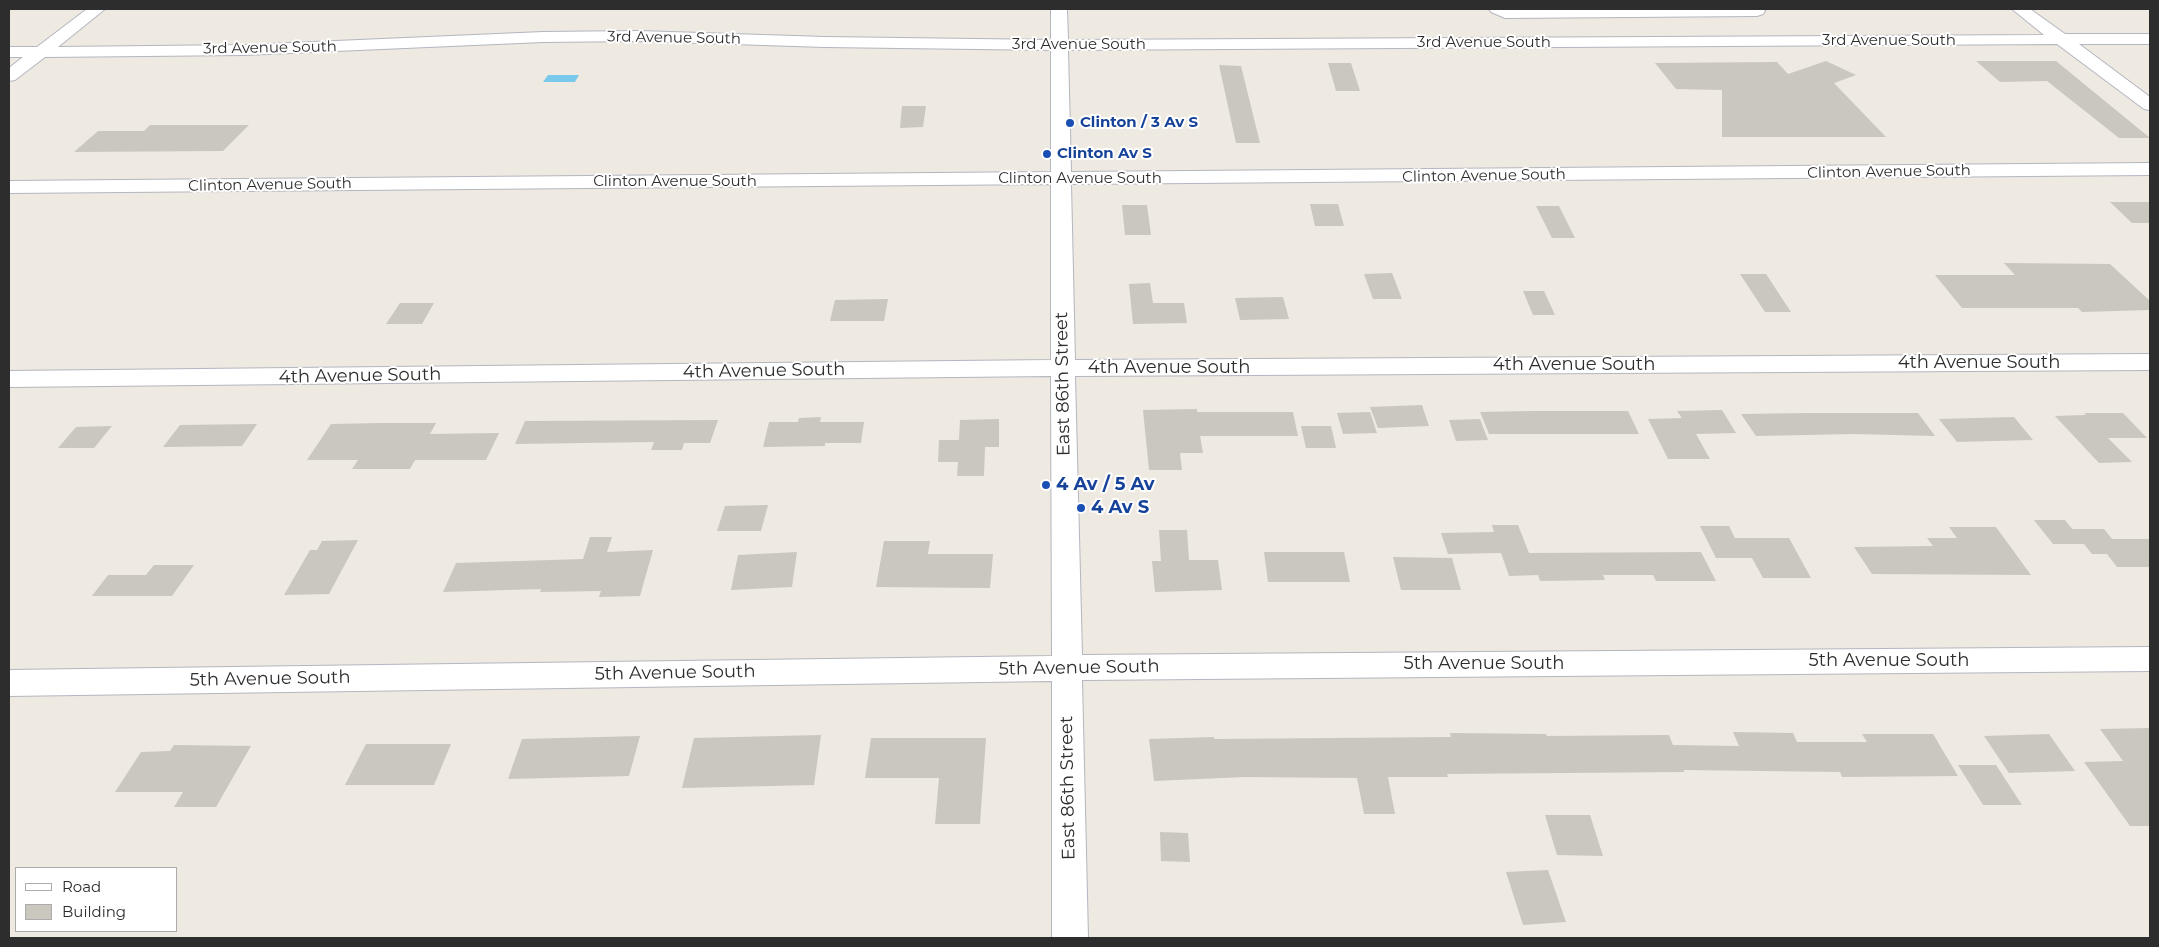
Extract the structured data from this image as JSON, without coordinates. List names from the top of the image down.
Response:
{
  "streets": {
    "street": [
      "3rd Avenue South",
      "Clinton Avenue South",
      "4th Avenue South",
      "East 86th Street",
      "5th Avenue South"
    ]
  },
  "crossings": [
    ["3rd Avenue South", "East 86th Street"],
    ["Clinton Avenue South", "East 86th Street"],
    ["4th Avenue South", "East 86th Street"],
    ["East 86th Street", "5th Avenue South"]
  ],
  "places": [
    "Clinton / 3 Av S",
    "Clinton Av S",
    "4 Av / 5 Av",
    "4 Av S"
  ],
  "legend": ["Road", "Building"]
}
